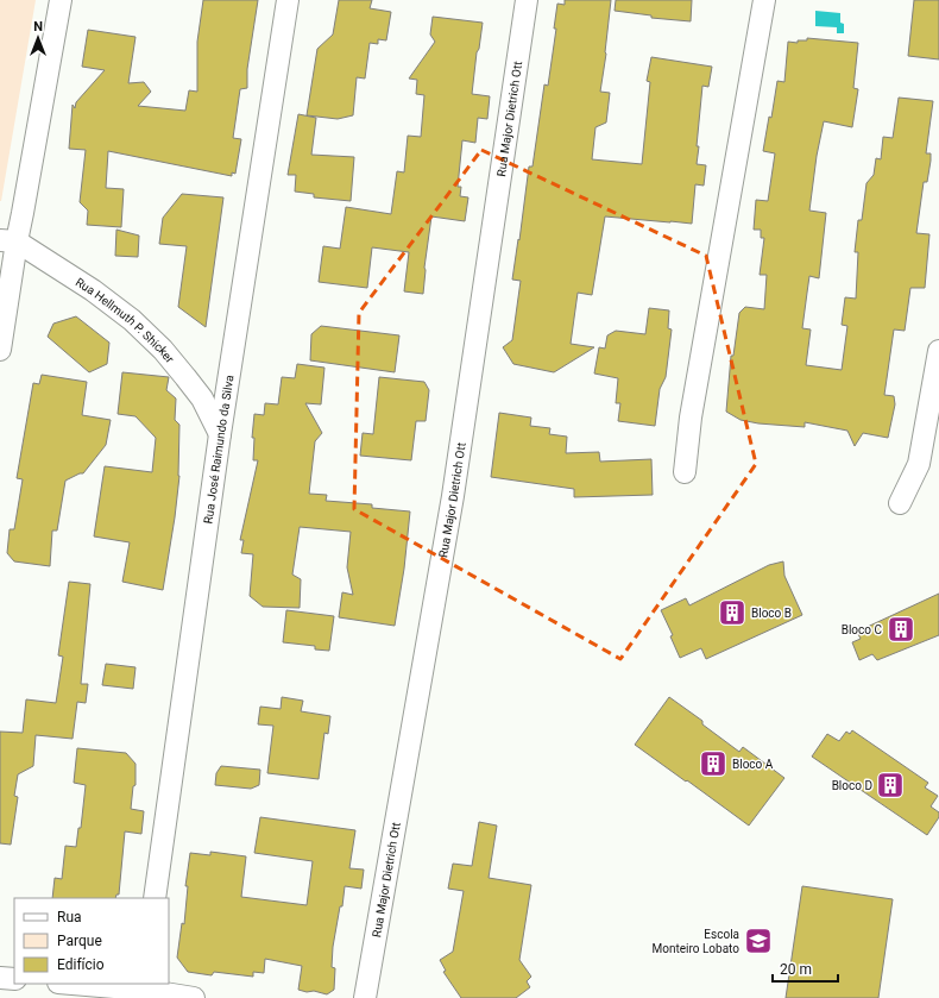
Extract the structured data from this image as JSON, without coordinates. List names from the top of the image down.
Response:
{
  "streets": {
    "street": ["Rua Major Dietrich Ott", "Rua Hellmuth P. Shicker", "Rua José Raimundo da Silva"]
  },
  "crossings": [
    ["Rua Hellmuth P. Shicker", "Rua José Raimundo da Silva"]
  ],
  "places": {
    "building": [
      "Bloco B",
      "Bloco C",
      "Bloco A",
      "Bloco D"
    ],
    "school or university": ["Escola Monteiro Lobato"]
  },
  "legend": ["Rua", "Parque", "Edifício"],
  "scale_bar": "20 m",
  "north": "top"
}
